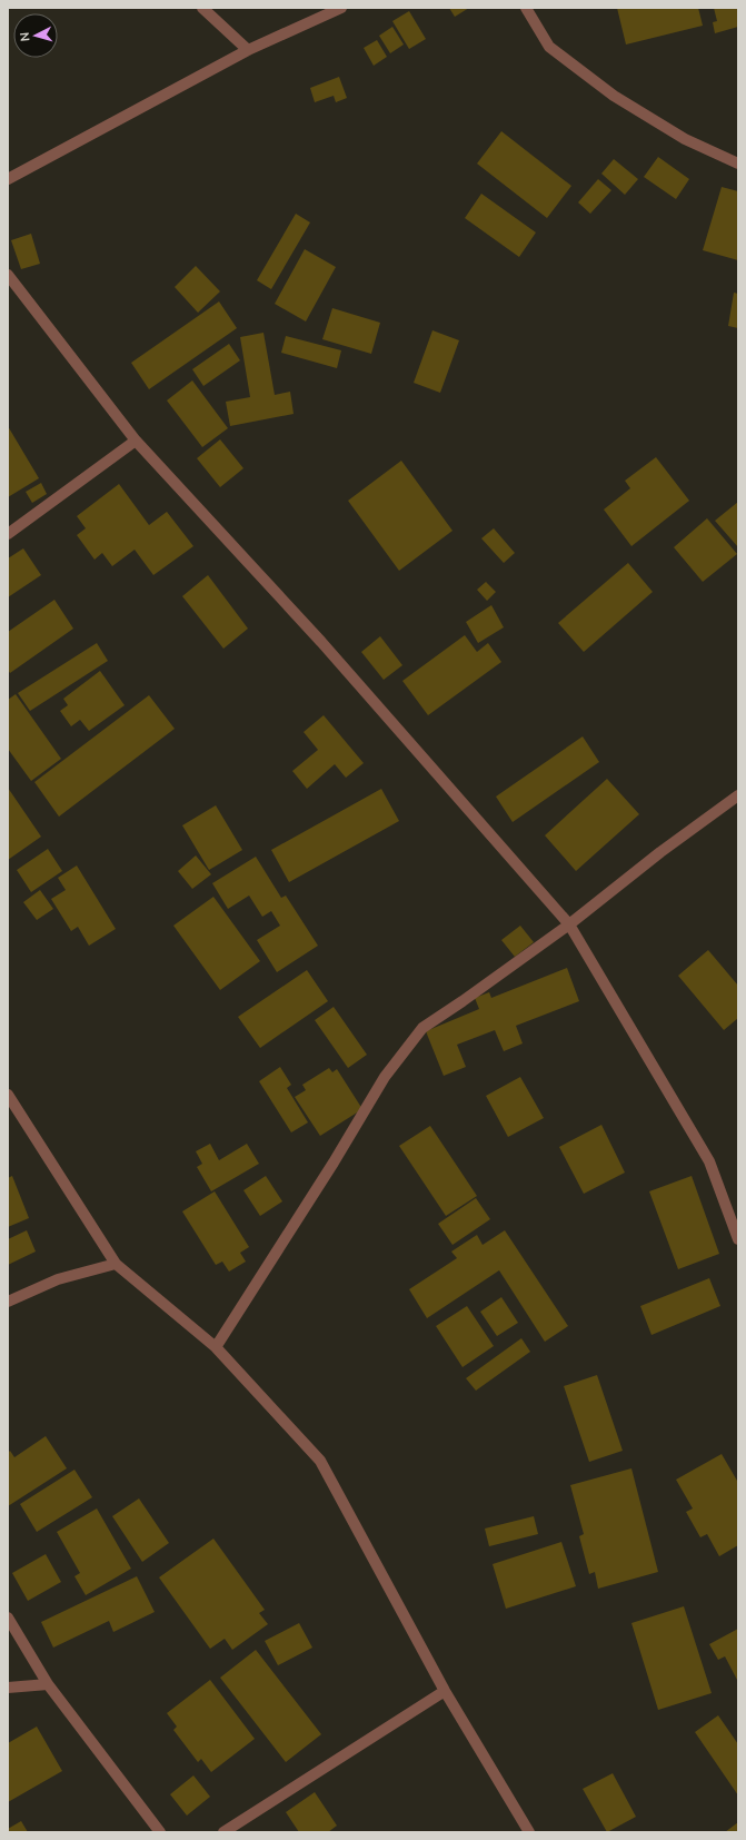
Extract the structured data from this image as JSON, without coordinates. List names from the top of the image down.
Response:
{
  "north": "left"
}
